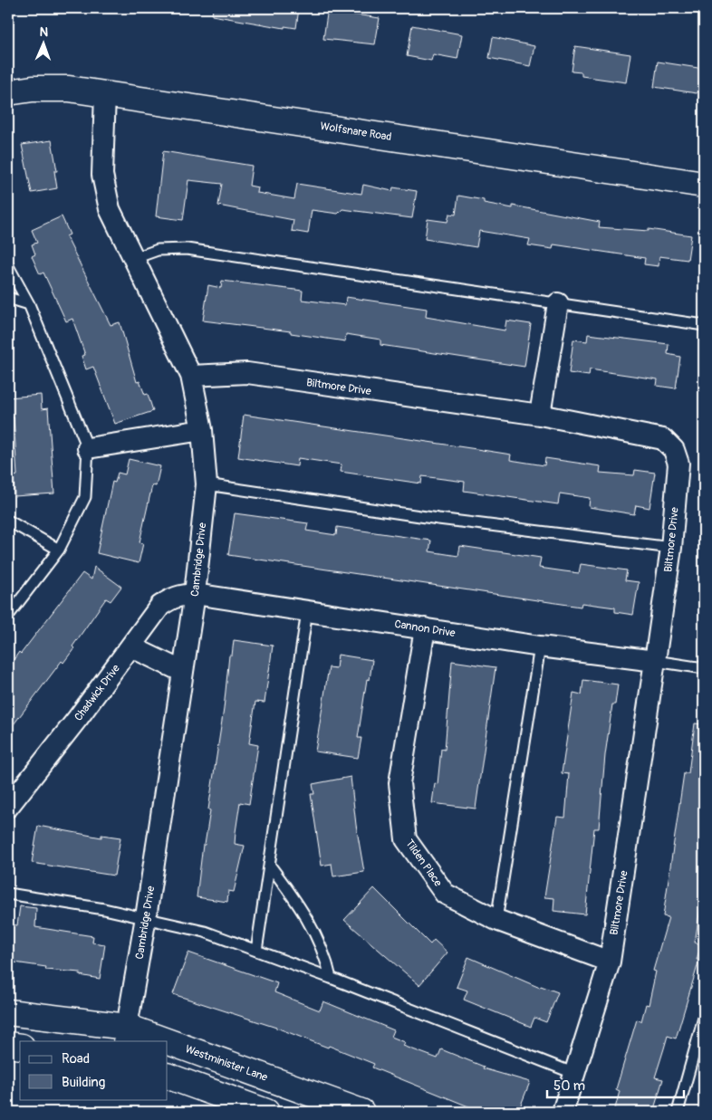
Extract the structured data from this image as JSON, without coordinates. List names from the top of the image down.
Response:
{
  "streets": {
    "street": [
      "Wolfsnare Road",
      "Biltmore Drive",
      "Cambridge Drive",
      "Cannon Drive",
      "Chadwick Drive",
      "Tilden Place",
      "Westminister Lane"
    ]
  },
  "crossings": [
    ["Wolfsnare Road", "Cambridge Drive"],
    ["Biltmore Drive", "Cambridge Drive"],
    ["Biltmore Drive", "Cannon Drive"],
    ["Biltmore Drive", "Tilden Place"],
    ["Cambridge Drive", "Cannon Drive"],
    ["Cambridge Drive", "Chadwick Drive"],
    ["Cambridge Drive", "Westminister Lane"],
    ["Cannon Drive", "Chadwick Drive"],
    ["Cannon Drive", "Tilden Place"]
  ],
  "legend": ["Road", "Building"],
  "scale_bar": "50 m",
  "north": "top"
}
